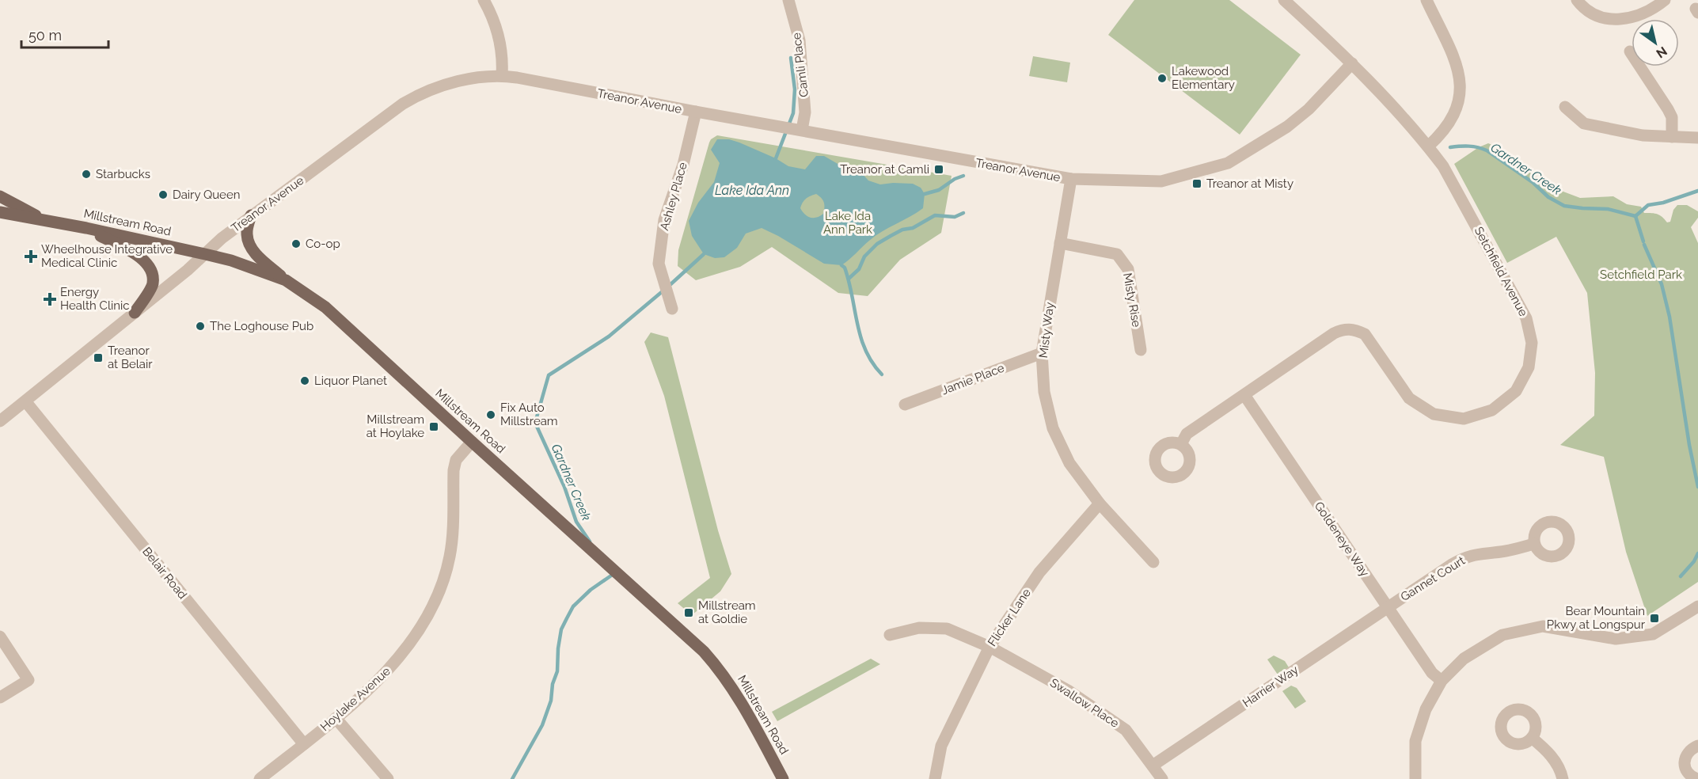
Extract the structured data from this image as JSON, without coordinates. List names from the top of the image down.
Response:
{
  "streets": {
    "main road": ["Millstream Road"],
    "street": [
      "Camli Place",
      "Treanor Avenue",
      "Ashley Place",
      "Setchfield Avenue",
      "Misty Rise",
      "Misty Way",
      "Jamie Place",
      "Goldeneye Way",
      "Belair Road",
      "Gannet Court",
      "Flicker Lane",
      "Harrier Way",
      "Hoylake Avenue",
      "Swallow Place"
    ]
  },
  "crossings": [
    ["Camli Place", "Treanor Avenue"],
    ["Treanor Avenue", "Ashley Place"],
    ["Treanor Avenue", "Millstream Road"],
    ["Treanor Avenue", "Setchfield Avenue"],
    ["Treanor Avenue", "Misty Way"],
    ["Treanor Avenue", "Belair Road"],
    ["Millstream Road", "Hoylake Avenue"],
    ["Setchfield Avenue", "Goldeneye Way"],
    ["Misty Rise", "Misty Way"],
    ["Misty Way", "Jamie Place"],
    ["Misty Way", "Flicker Lane"],
    ["Goldeneye Way", "Gannet Court"],
    ["Goldeneye Way", "Harrier Way"],
    ["Belair Road", "Hoylake Avenue"],
    ["Gannet Court", "Harrier Way"],
    ["Flicker Lane", "Swallow Place"],
    ["Harrier Way", "Swallow Place"]
  ],
  "water": ["Gardner Creek", "Lake Ida Ann"],
  "parks": ["Lake Ida Ann Park", "Setchfield Park"],
  "places": {
    "other": [
      "Lakewood Elementary",
      "Starbucks",
      "Dairy Queen",
      "Co-op",
      "The Loghouse Pub",
      "Liquor Planet",
      "Fix Auto Millstream"
    ],
    "transit": [
      "Treanor at Camli",
      "Treanor at Misty",
      "Treanor at Belair",
      "Millstream at Hoylake",
      "Millstream at Goldie",
      "Bear Mountain Pkwy at Longspur"
    ],
    "health": ["Wheelhouse Integrative Medical Clinic", "Energy Health Clinic"]
  },
  "scale_bar": "50 m",
  "north": "bottom right"
}
